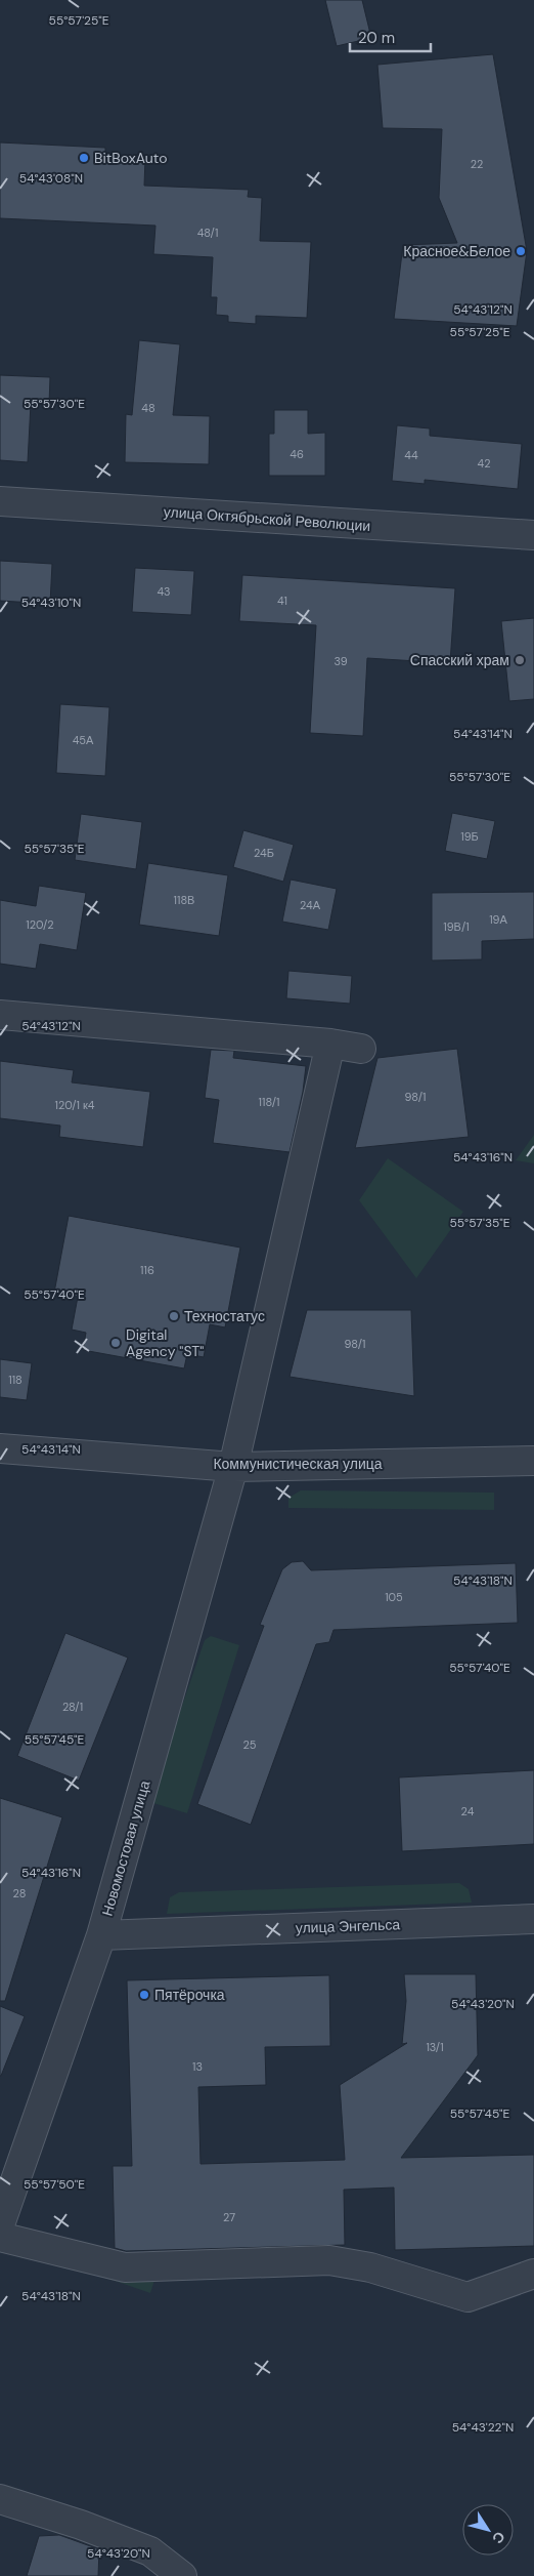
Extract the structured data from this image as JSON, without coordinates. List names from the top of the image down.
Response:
{
  "streets": {
    "street": [
      "улица Октябрьской Революции",
      "Коммунистическая улица",
      "Новомостовая улица",
      "улица Энгельса"
    ]
  },
  "crossings": [
    ["Коммунистическая улица", "Новомостовая улица"],
    ["Новомостовая улица", "улица Энгельса"]
  ],
  "places": [
    "BitBoxAuto",
    "Красное&Белое",
    "Спасский храм",
    "Техностатус",
    "Digital Agency \"ST\"",
    "Пятёрочка"
  ],
  "house_numbers": [
    "22",
    "48/1",
    "48",
    "46",
    "44",
    "42",
    "43",
    "41",
    "39",
    "45А",
    "19Б",
    "24Б",
    "118В",
    "24А",
    "19А",
    "120/2",
    "19В/1",
    "98/1",
    "118/1",
    "120/1 к4",
    "116",
    "98/1",
    "118",
    "105",
    "28/1",
    "25",
    "24",
    "28",
    "13/1",
    "13",
    "27"
  ],
  "scale_bar": "20 m",
  "north": "bottom right",
  "coordinates": [
    "55°57'25\"E",
    "54°43'08\"N",
    "54°43'12\"N",
    "55°57'30\"E",
    "54°43'10\"N",
    "54°43'14\"N",
    "55°57'35\"E",
    "54°43'16\"N",
    "55°57'40\"E",
    "54°43'18\"N",
    "55°57'45\"E",
    "54°43'20\"N",
    "55°57'50\"E",
    "54°43'22\"N"
  ]
}
